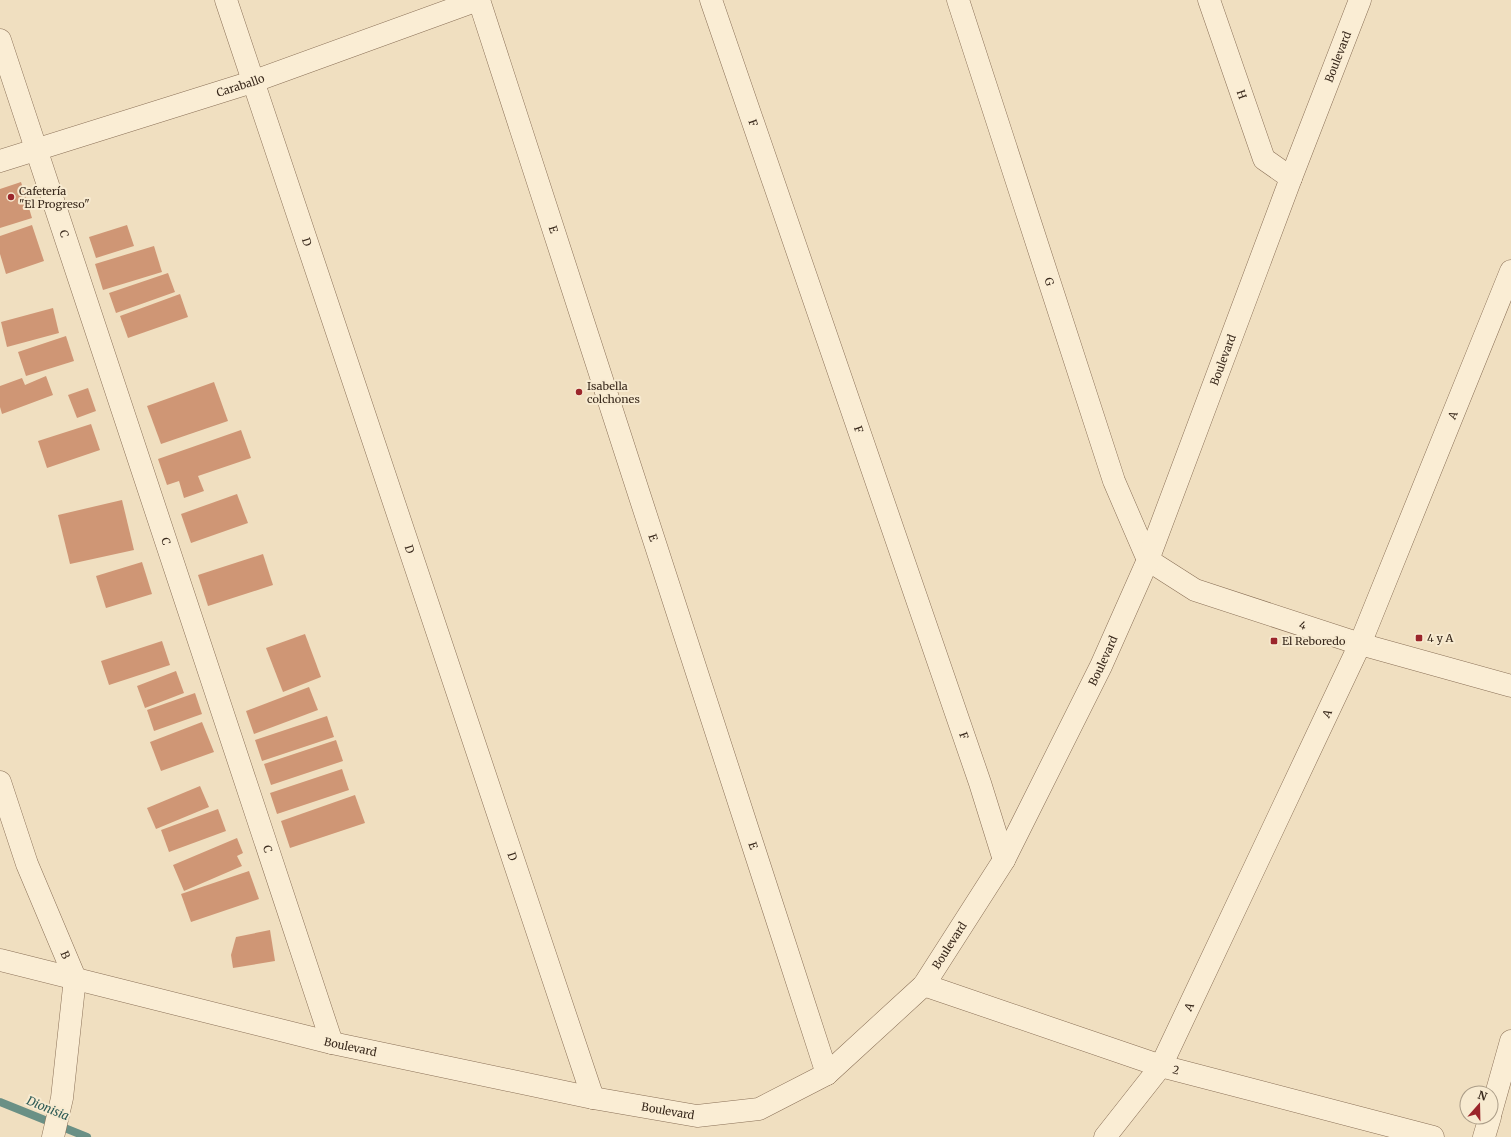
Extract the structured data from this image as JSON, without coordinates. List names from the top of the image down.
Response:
{
  "streets": {
    "street": [
      "Boulevard",
      "Caraballo",
      "H",
      "F",
      "E",
      "C",
      "D",
      "G",
      "A",
      "4",
      "B",
      "2"
    ]
  },
  "crossings": [
    ["Boulevard", "H"],
    ["Boulevard", "F"],
    ["Boulevard", "E"],
    ["Boulevard", "C"],
    ["Boulevard", "D"],
    ["Boulevard", "G"],
    ["Boulevard", "4"],
    ["Boulevard", "B"],
    ["Boulevard", "2"],
    ["Caraballo", "E"],
    ["Caraballo", "C"],
    ["Caraballo", "D"],
    ["G", "4"],
    ["A", "4"],
    ["A", "2"]
  ],
  "water": ["Dionisia"],
  "places": {
    "other": ["Cafetería \"El Progreso\"", "Isabella colchones"],
    "transit": ["4 y A", "El Reboredo"]
  },
  "north": "top"
}
